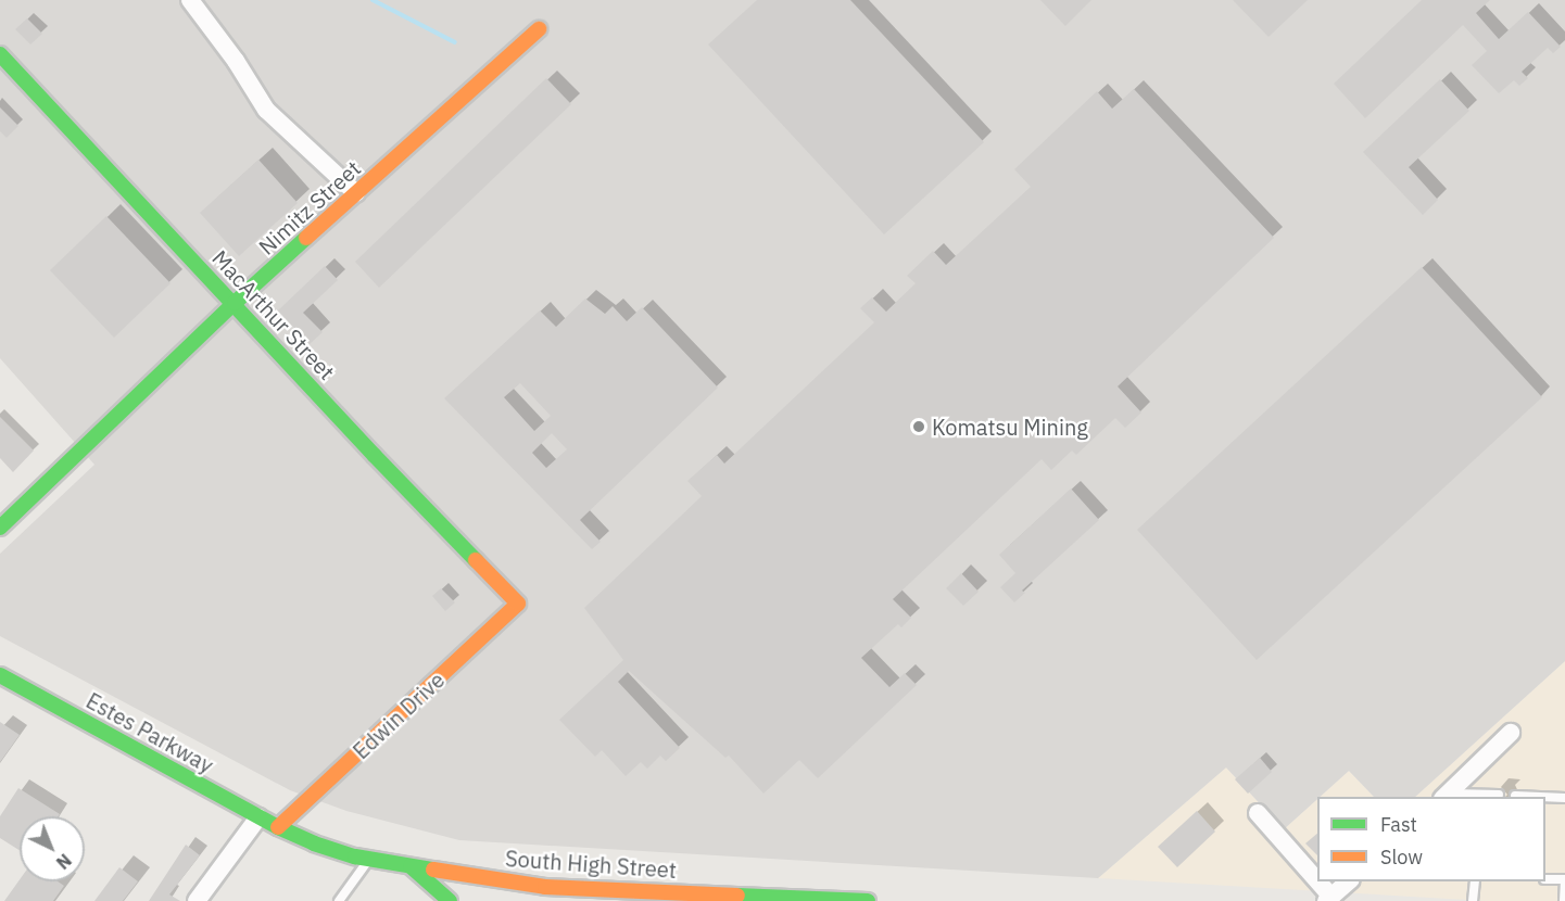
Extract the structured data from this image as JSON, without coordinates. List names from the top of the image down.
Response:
{
  "streets": {
    "street": [
      "Nimitz Street",
      "MacArthur Street",
      "Edwin Drive",
      "Estes Parkway",
      "South High Street"
    ]
  },
  "crossings": [
    ["Nimitz Street", "MacArthur Street"],
    ["MacArthur Street", "Edwin Drive"],
    ["Edwin Drive", "Estes Parkway"],
    ["Edwin Drive", "South High Street"],
    ["Estes Parkway", "South High Street"]
  ],
  "places": ["Komatsu Mining"],
  "legend": ["Fast", "Slow"],
  "north": "bottom right"
}
